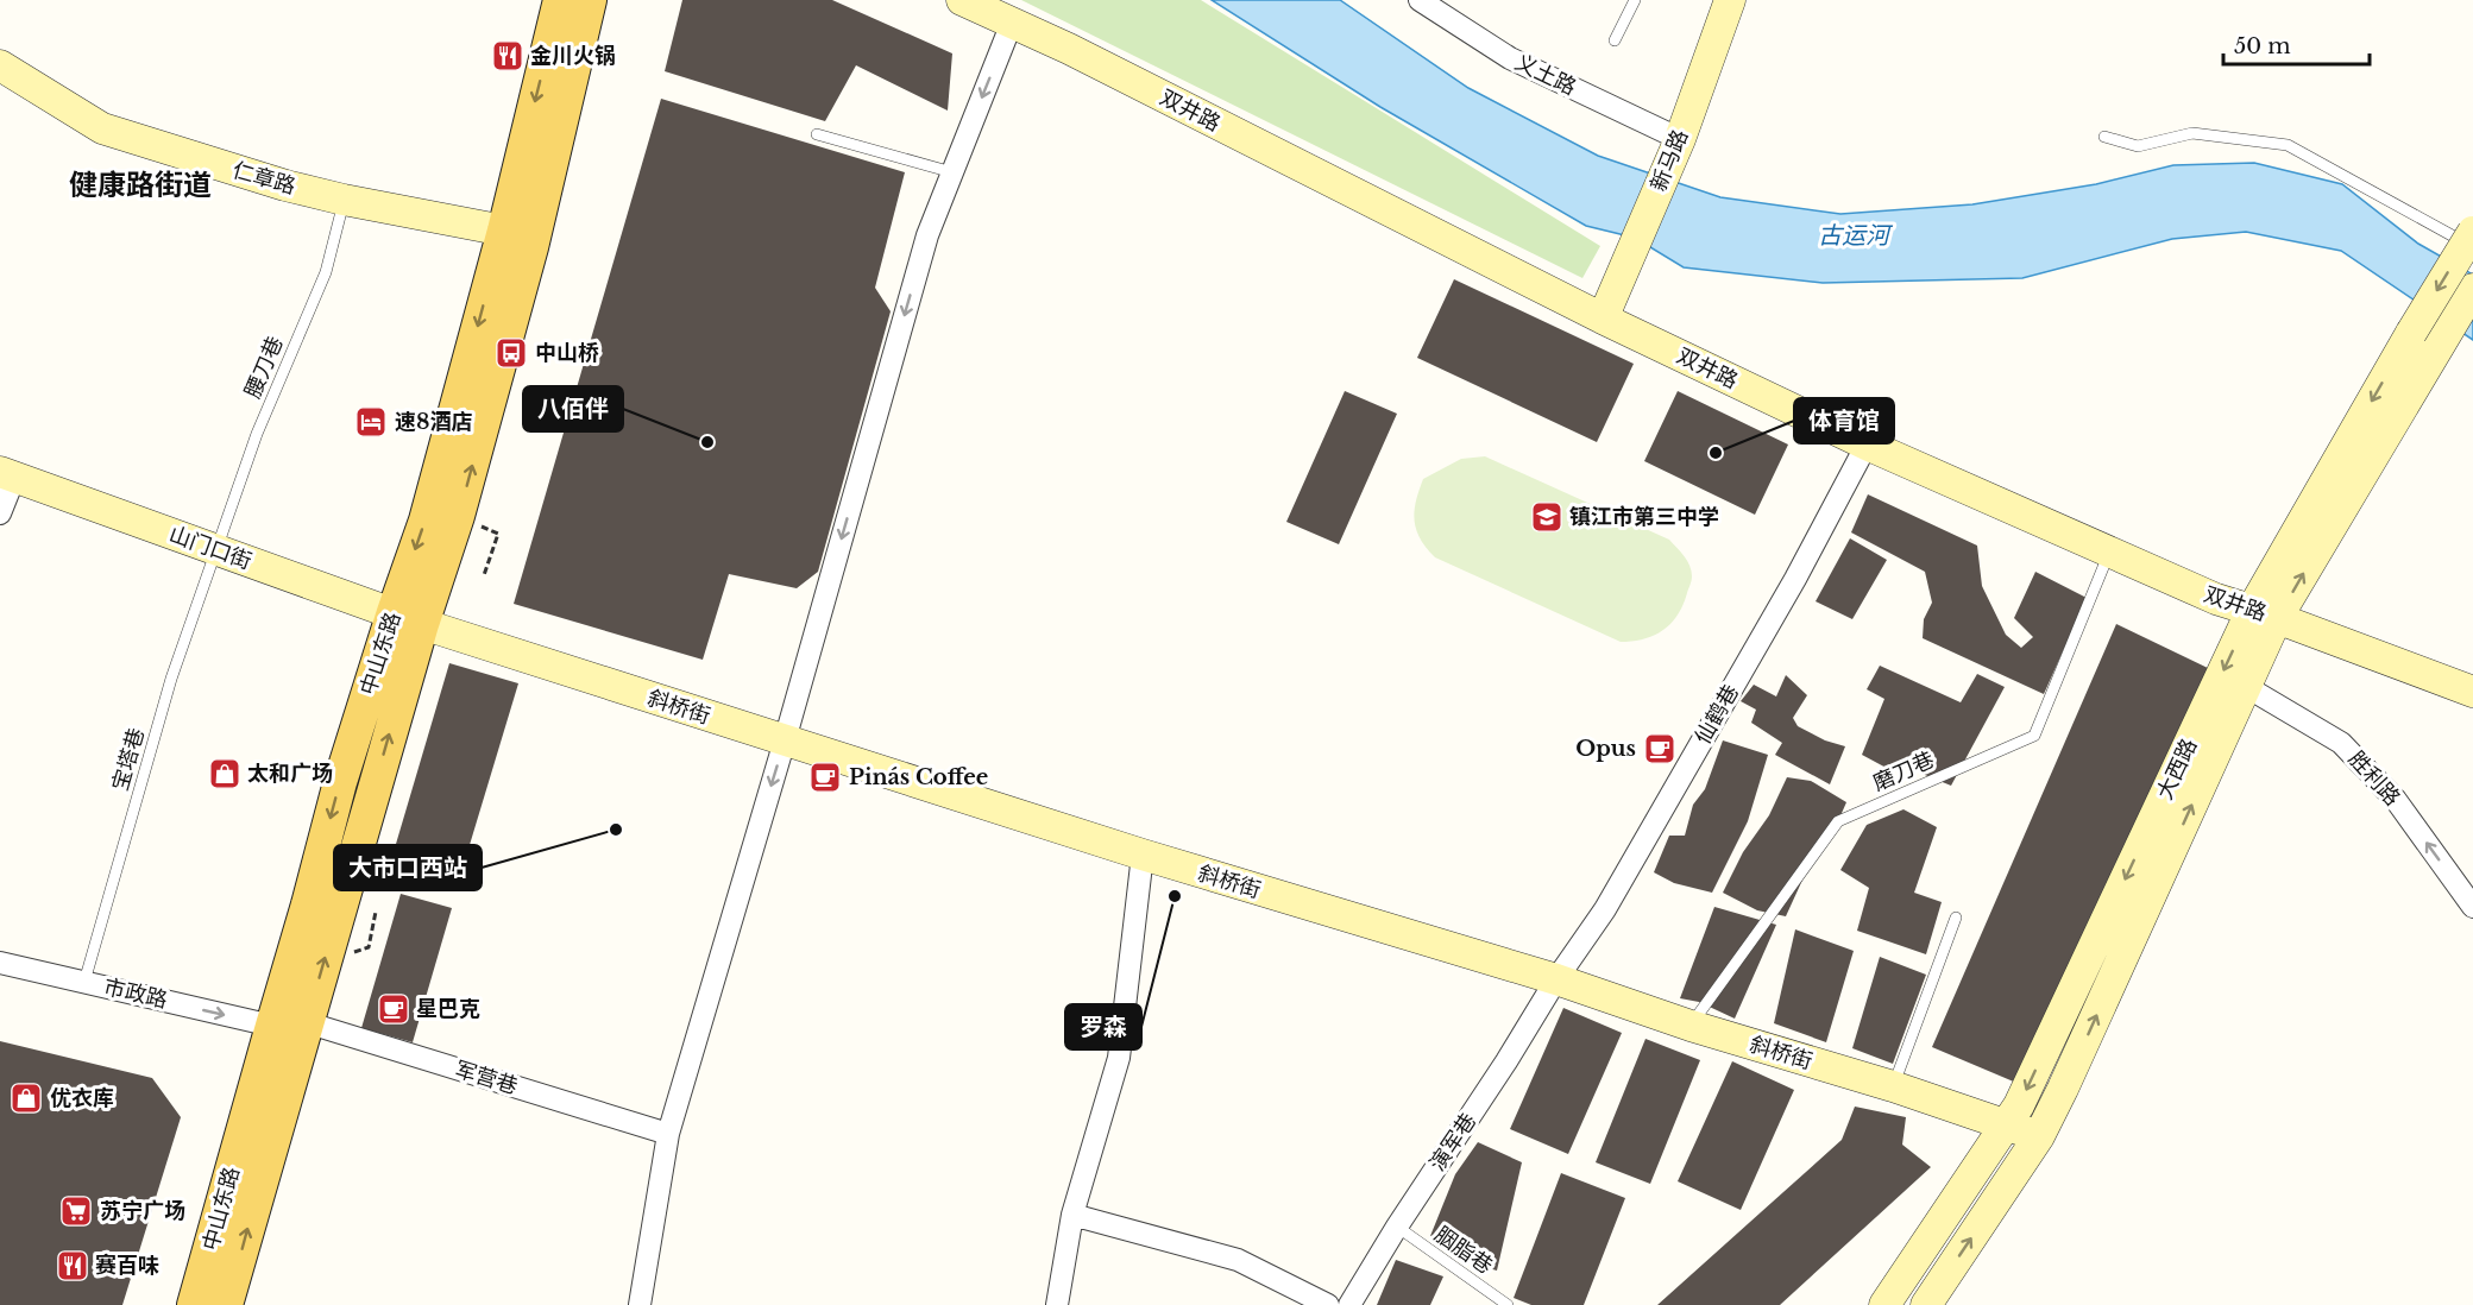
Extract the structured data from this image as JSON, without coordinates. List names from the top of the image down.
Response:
{
  "streets": {
    "main road": ["中山东路"],
    "street": [
      "义土路",
      "双井路",
      "新马路",
      "仁章路",
      "山门口街",
      "斜桥街",
      "仙鹤巷",
      "大西路",
      "胜利路",
      "市政路",
      "军营巷",
      "演军巷"
    ],
    "lane": [
      "腰刀巷",
      "宝塔巷",
      "磨刀巷",
      "胭脂巷"
    ]
  },
  "crossings": [
    ["义土路", "新马路"],
    ["双井路", "新马路"],
    ["双井路", "仙鹤巷"],
    ["双井路", "大西路"],
    ["双井路", "磨刀巷"],
    ["仁章路", "腰刀巷"],
    ["仁章路", "中山东路"],
    ["腰刀巷", "山门口街"],
    ["腰刀巷", "宝塔巷"],
    ["山门口街", "中山东路"],
    ["山门口街", "斜桥街"],
    ["山门口街", "宝塔巷"],
    ["中山东路", "斜桥街"],
    ["中山东路", "市政路"],
    ["中山东路", "军营巷"],
    ["斜桥街", "仙鹤巷"],
    ["斜桥街", "大西路"],
    ["斜桥街", "磨刀巷"],
    ["斜桥街", "演军巷"],
    ["仙鹤巷", "演军巷"],
    ["宝塔巷", "市政路"],
    ["大西路", "胜利路"],
    ["演军巷", "胭脂巷"]
  ],
  "one_way": ["胜利路", "市政路"],
  "districts": ["健康路街道"],
  "water": ["古运河"],
  "places": {
    "restaurant": ["金川火锅", "赛百味"],
    "bus stop": ["中山桥"],
    "hotel": ["速8酒店"],
    "other": [
      "八佰伴",
      "体育馆",
      "大市口西站",
      "罗森"
    ],
    "school or university": ["镇江市第三中学"],
    "cafe": ["Opus", "Pinás Coffee", "星巴克"],
    "shop": ["太和广场", "优衣库"],
    "supermarket": ["苏宁广场"]
  },
  "scale_bar": "50 m"
}
